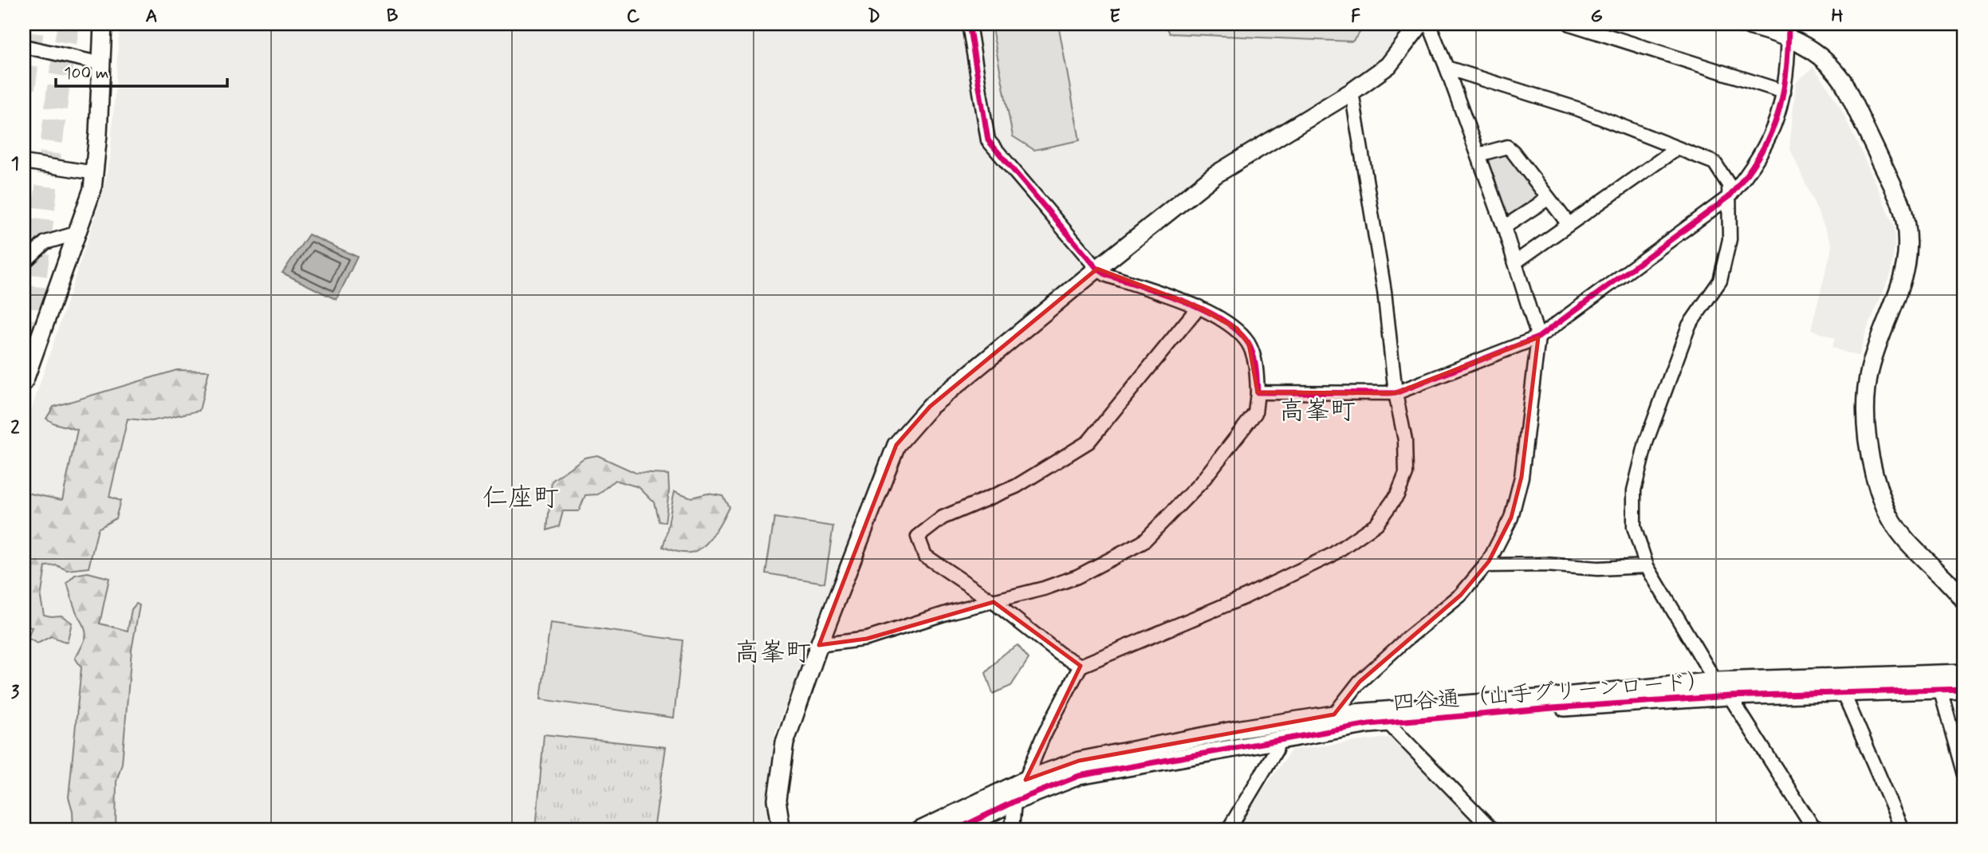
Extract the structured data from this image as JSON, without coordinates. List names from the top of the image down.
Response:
{
  "streets": {
    "street": ["四谷通 （山手グリーンロード）"]
  },
  "districts": ["高峯町", "仁座町", "高峯町"],
  "scale_bar": "100 m",
  "grid": {
    "columns": [
      "A",
      "B",
      "C",
      "D",
      "E",
      "F",
      "G",
      "H"
    ],
    "rows": ["1", "2", "3"]
  }
}
